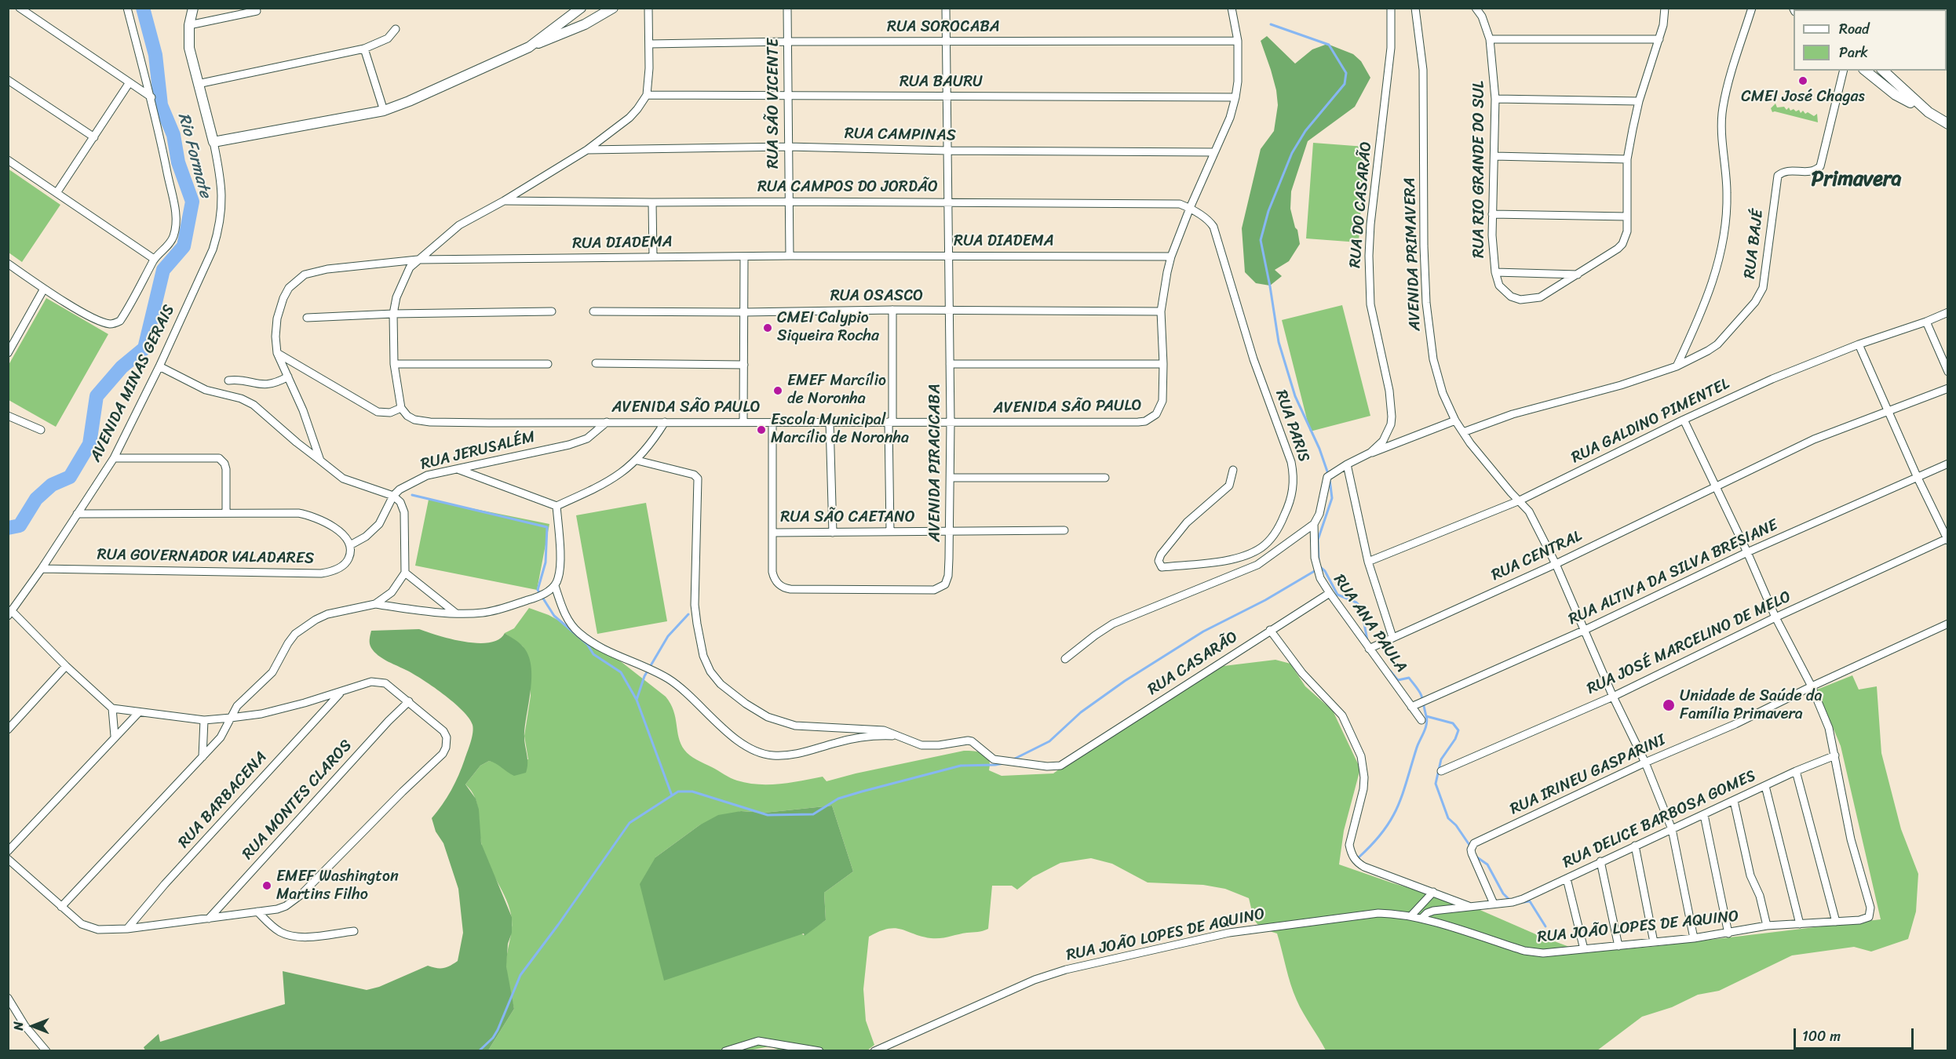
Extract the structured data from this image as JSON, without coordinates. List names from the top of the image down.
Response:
{
  "streets": {
    "street": [
      "RUA SOROCABA",
      "RUA BAURU",
      "RUA SÃO VICENTE",
      "RUA CAMPINAS",
      "RUA RIO GRANDE DO SUL",
      "RUA CAMPOS DO JORDÃO",
      "RUA DO CASARÃO",
      "RUA DIADEMA",
      "RUA BAJÉ",
      "AVENIDA PRIMAVERA",
      "RUA OSASCO",
      "AVENIDA MINAS GERAIS",
      "AVENIDA SÃO PAULO",
      "RUA GALDINO PIMENTEL",
      "RUA PARIS",
      "RUA JERUSALÉM",
      "AVENIDA PIRACICABA",
      "RUA SÃO CAETANO",
      "RUA CENTRAL",
      "RUA GOVERNADOR VALADARES",
      "RUA ALTIVA DA SILVA BRESIANE",
      "RUA ANA PAULA",
      "RUA JOSÉ MARCELINO DE MELO",
      "RUA CASARÃO",
      "RUA IRINEU GASPARINI",
      "RUA BARBACENA",
      "RUA MONTES CLAROS",
      "RUA DELICE BARBOSA GOMES",
      "RUA JOÃO LOPES DE AQUINO"
    ]
  },
  "crossings": [
    ["RUA SOROCABA", "RUA SÃO VICENTE"],
    ["RUA SOROCABA", "AVENIDA SÃO PAULO"],
    ["RUA SOROCABA", "AVENIDA PIRACICABA"],
    ["RUA BAURU", "RUA SÃO VICENTE"],
    ["RUA BAURU", "AVENIDA SÃO PAULO"],
    ["RUA BAURU", "AVENIDA PIRACICABA"],
    ["RUA SÃO VICENTE", "RUA CAMPINAS"],
    ["RUA SÃO VICENTE", "RUA CAMPOS DO JORDÃO"],
    ["RUA SÃO VICENTE", "RUA DIADEMA"],
    ["RUA CAMPINAS", "AVENIDA SÃO PAULO"],
    ["RUA CAMPINAS", "AVENIDA PIRACICABA"],
    ["RUA CAMPOS DO JORDÃO", "AVENIDA SÃO PAULO"],
    ["RUA CAMPOS DO JORDÃO", "RUA PARIS"],
    ["RUA CAMPOS DO JORDÃO", "AVENIDA PIRACICABA"],
    ["RUA DO CASARÃO", "RUA ANA PAULA"],
    ["RUA DIADEMA", "AVENIDA SÃO PAULO"],
    ["RUA DIADEMA", "AVENIDA PIRACICABA"],
    ["RUA BAJÉ", "AVENIDA PRIMAVERA"],
    ["AVENIDA PRIMAVERA", "RUA GALDINO PIMENTEL"],
    ["AVENIDA PRIMAVERA", "RUA CENTRAL"],
    ["AVENIDA PRIMAVERA", "RUA ALTIVA DA SILVA BRESIANE"],
    ["AVENIDA PRIMAVERA", "RUA JOSÉ MARCELINO DE MELO"],
    ["AVENIDA PRIMAVERA", "RUA IRINEU GASPARINI"],
    ["AVENIDA PRIMAVERA", "RUA DELICE BARBOSA GOMES"],
    ["AVENIDA PRIMAVERA", "RUA JOÃO LOPES DE AQUINO"],
    ["RUA OSASCO", "AVENIDA SÃO PAULO"],
    ["RUA OSASCO", "AVENIDA PIRACICABA"],
    ["AVENIDA MINAS GERAIS", "RUA GOVERNADOR VALADARES"],
    ["AVENIDA SÃO PAULO", "RUA PARIS"],
    ["AVENIDA SÃO PAULO", "RUA JERUSALÉM"],
    ["AVENIDA SÃO PAULO", "AVENIDA PIRACICABA"],
    ["RUA JERUSALÉM", "RUA GOVERNADOR VALADARES"],
    ["AVENIDA PIRACICABA", "RUA SÃO CAETANO"],
    ["RUA CENTRAL", "RUA ANA PAULA"],
    ["RUA ALTIVA DA SILVA BRESIANE", "RUA ANA PAULA"],
    ["RUA ANA PAULA", "RUA CASARÃO"],
    ["RUA IRINEU GASPARINI", "RUA DELICE BARBOSA GOMES"],
    ["RUA DELICE BARBOSA GOMES", "RUA JOÃO LOPES DE AQUINO"]
  ],
  "districts": ["Primavera"],
  "water": ["Rio Formate"],
  "places": [
    "CMEI José Chagas",
    "CMEI Calypio Siqueira Rocha",
    "EMEF Marcílio de Noronha",
    "Escola Municipal Marcílio de Noronha",
    "Unidade de Saúde da Família Primavera",
    "EMEF Washington Martins Filho"
  ],
  "legend": ["Road", "Park"],
  "scale_bar": "100 m",
  "north": "left"
}
